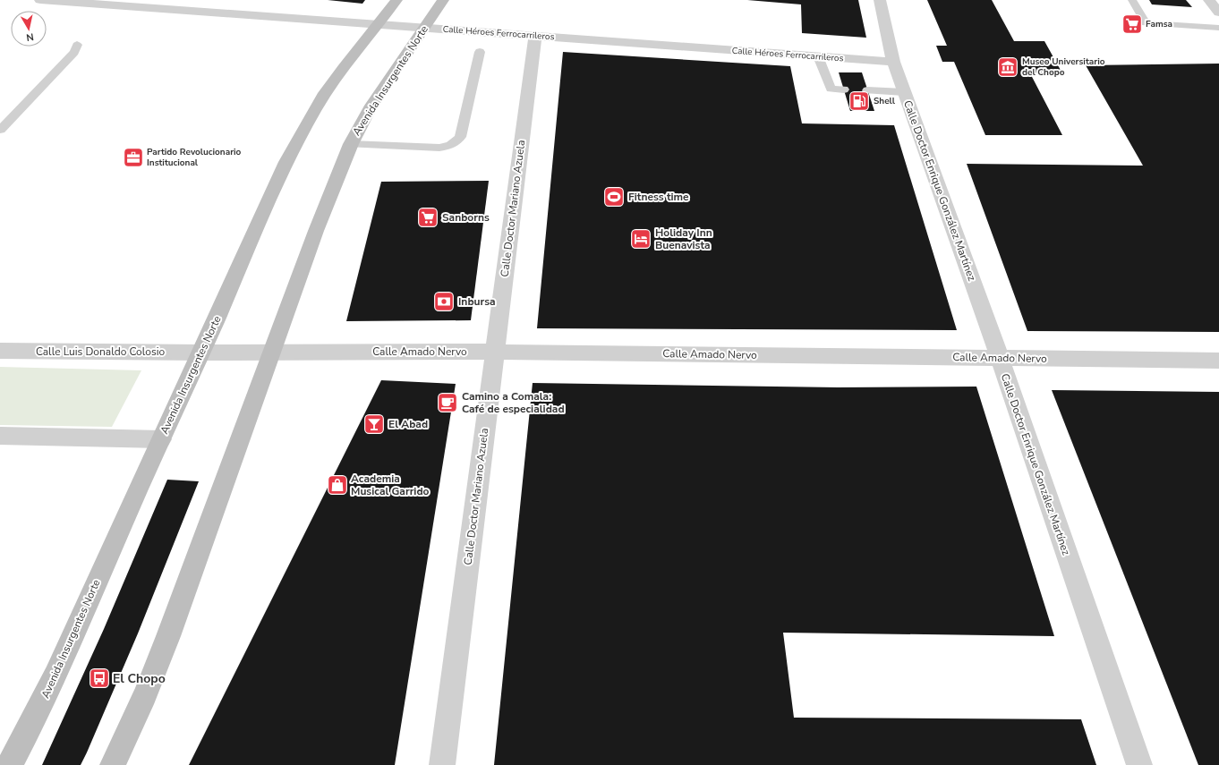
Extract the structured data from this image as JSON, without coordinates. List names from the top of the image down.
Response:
{
  "streets": {
    "main road": ["Avenida Insurgentes Norte"],
    "street": [
      "Calle Héroes Ferrocarrileros",
      "Calle Doctor Enrique González Martínez",
      "Calle Doctor Mariano Azuela",
      "Calle Luis Donaldo Colosio",
      "Calle Amado Nervo"
    ]
  },
  "crossings": [
    ["Calle Héroes Ferrocarrileros", "Avenida Insurgentes Norte"],
    ["Calle Héroes Ferrocarrileros", "Calle Doctor Enrique González Martínez"],
    ["Calle Héroes Ferrocarrileros", "Calle Doctor Mariano Azuela"],
    ["Avenida Insurgentes Norte", "Calle Luis Donaldo Colosio"],
    ["Avenida Insurgentes Norte", "Calle Amado Nervo"],
    ["Calle Doctor Enrique González Martínez", "Calle Amado Nervo"],
    ["Calle Doctor Mariano Azuela", "Calle Amado Nervo"],
    ["Calle Luis Donaldo Colosio", "Calle Amado Nervo"]
  ],
  "places": {
    "supermarket": ["Famsa", "Sanborns"],
    "museum": ["Museo Universitario del Chopo"],
    "fuel station": ["Shell"],
    "office": ["Partido Revolucionario Institucional"],
    "sports": ["Fitness time"],
    "hotel": ["Holiday Inn Buenavista"],
    "bank": ["Inbursa"],
    "cafe": ["Camino a Comala: Café de especialidad"],
    "bar": ["El Abad"],
    "shop": ["Academia Musical Garrido"],
    "bus stop": ["El Chopo"]
  },
  "north": "bottom"
}
